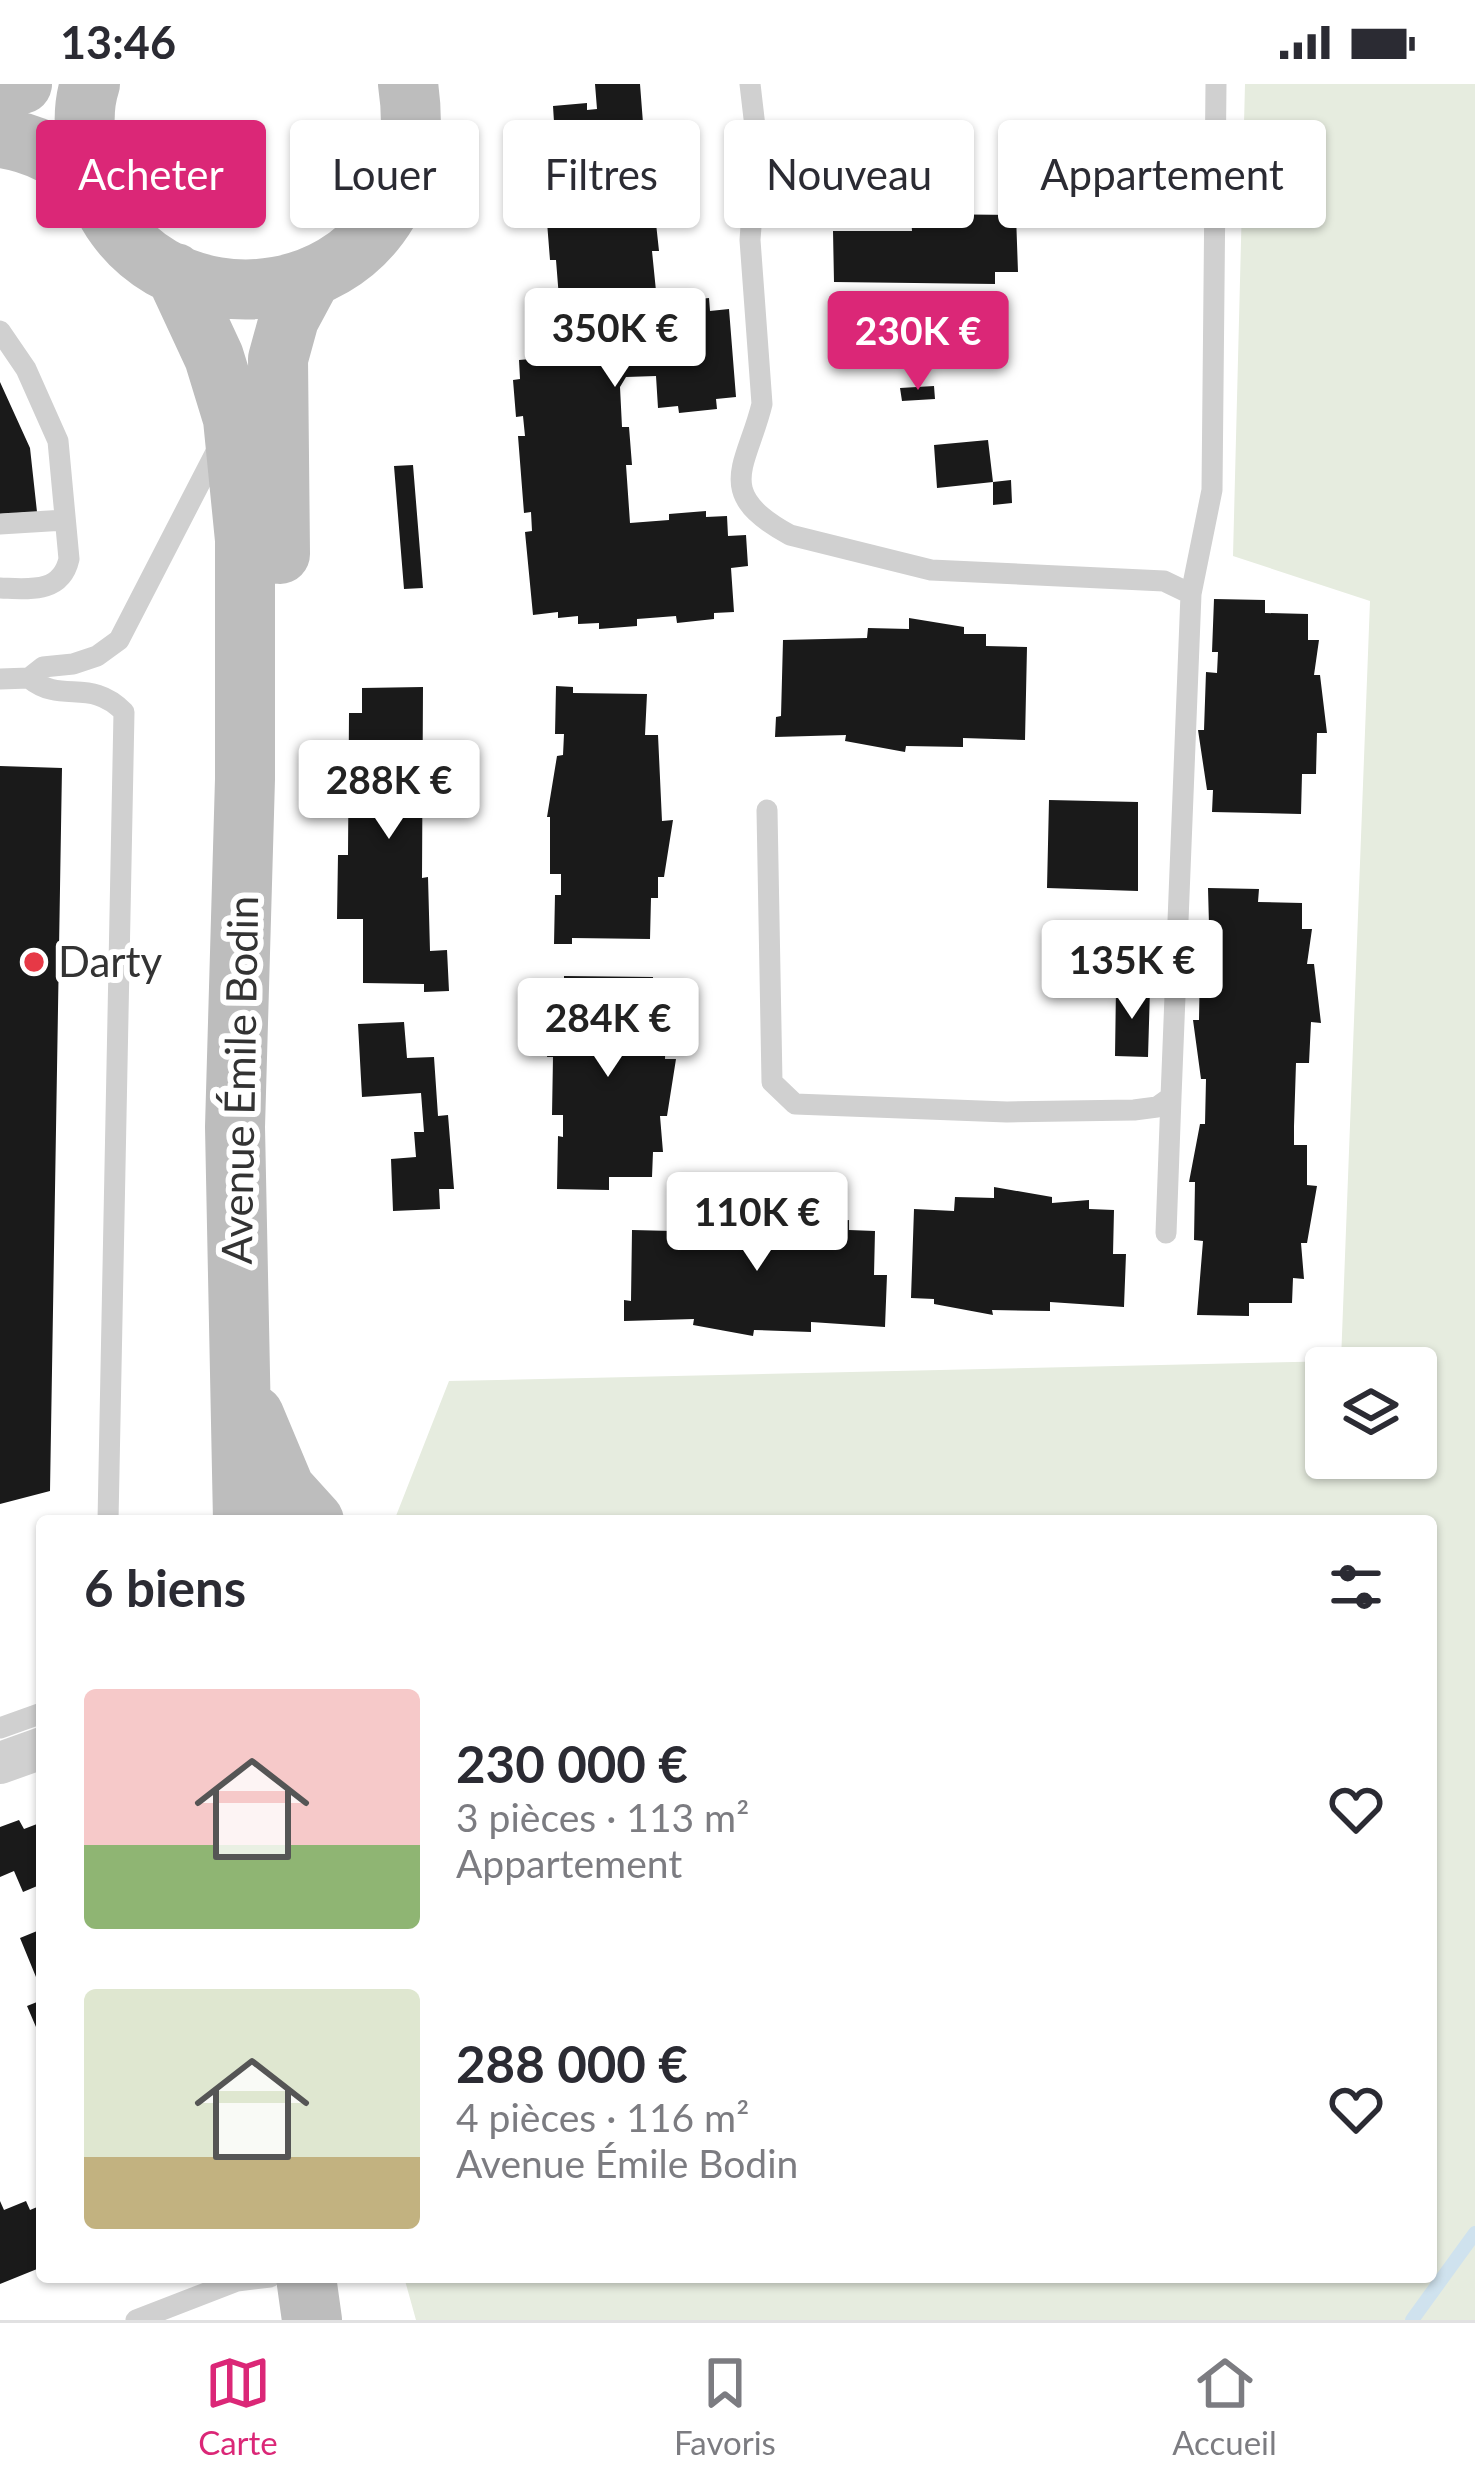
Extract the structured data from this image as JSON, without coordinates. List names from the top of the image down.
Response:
{
  "streets": {
    "main road": ["Avenue Émile Bodin"]
  },
  "places": ["Darty"],
  "page": {
    "status": "13:46",
    "chip": [
      "Acheter",
      "Louer",
      "Filtres",
      "Nouveau",
      "Appartement"
    ],
    "price": [
      "350K €",
      "230K €",
      "288K €",
      "135K €",
      "284K €",
      "110K €"
    ],
    "heading": "6 biens",
    "list": [
      {
        "name": "230 000 €",
        "note": "3 pièces · 113 m² · Appartement"
      },
      {
        "name": "288 000 €",
        "note": "4 pièces · 116 m² · Avenue Émile Bodin"
      }
    ],
    "tabs": ["Carte", "Favoris", "Accueil"]
  }
}
